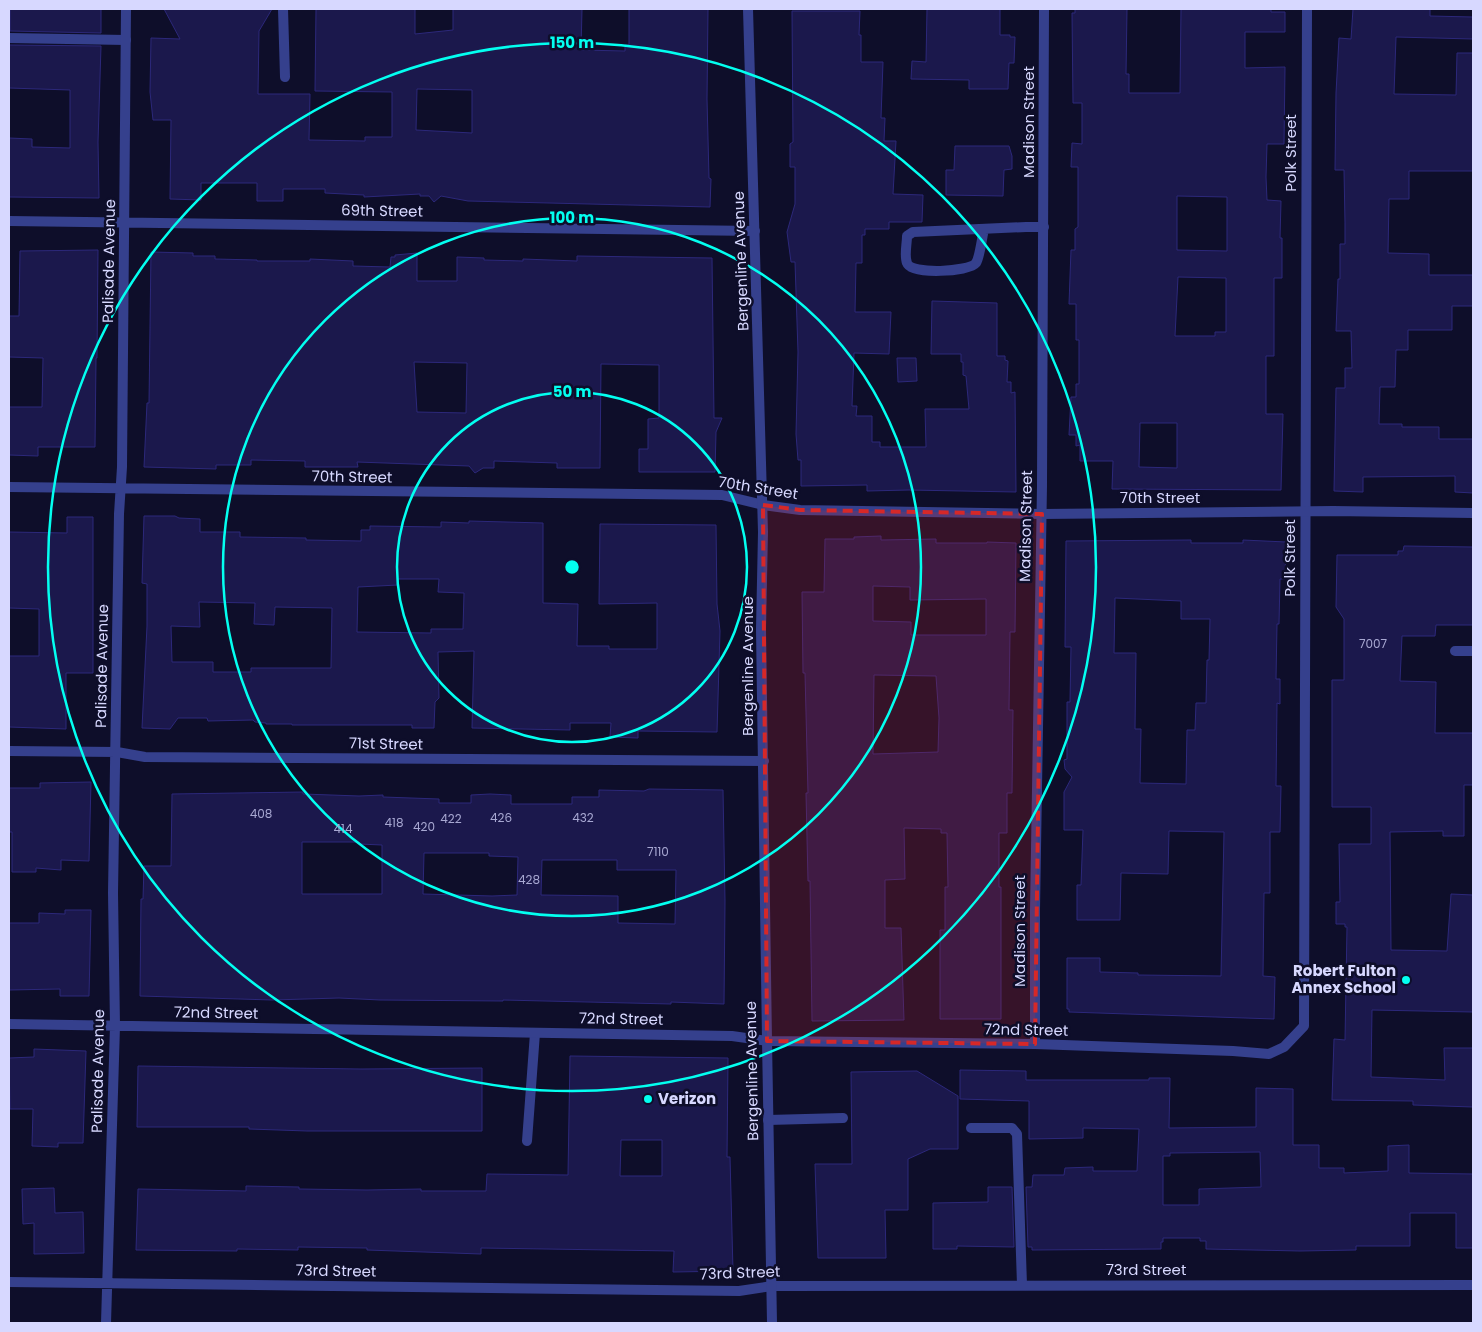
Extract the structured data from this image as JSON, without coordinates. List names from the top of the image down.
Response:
{
  "streets": {
    "street": [
      "Madison Street",
      "Polk Street",
      "69th Street",
      "Palisade Avenue",
      "Bergenline Avenue",
      "70th Street",
      "71st Street",
      "72nd Street",
      "73rd Street"
    ]
  },
  "crossings": [
    ["Madison Street", "70th Street"],
    ["Madison Street", "72nd Street"],
    ["Polk Street", "70th Street"],
    ["Polk Street", "72nd Street"],
    ["69th Street", "Palisade Avenue"],
    ["69th Street", "Bergenline Avenue"],
    ["Palisade Avenue", "70th Street"],
    ["Palisade Avenue", "71st Street"],
    ["Palisade Avenue", "72nd Street"],
    ["Palisade Avenue", "73rd Street"],
    ["Bergenline Avenue", "70th Street"],
    ["Bergenline Avenue", "71st Street"],
    ["Bergenline Avenue", "72nd Street"],
    ["Bergenline Avenue", "73rd Street"]
  ],
  "places": ["Robert Fulton Annex School", "Verizon"],
  "house_numbers": [
    "7007",
    "408",
    "426",
    "432",
    "422",
    "418",
    "420",
    "414",
    "7110",
    "428"
  ],
  "rings": ["150 m", "100 m", "50 m"]
}
